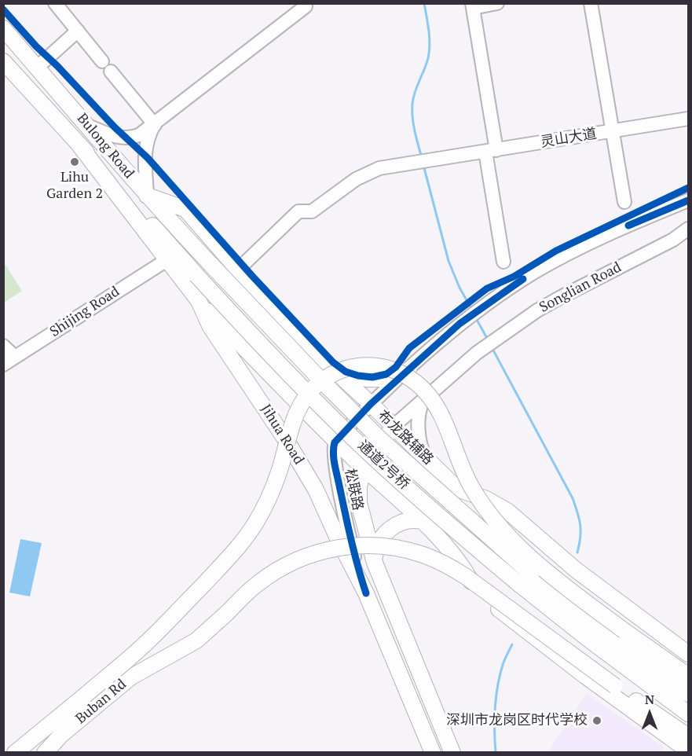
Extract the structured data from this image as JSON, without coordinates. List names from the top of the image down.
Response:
{
  "streets": {
    "main road": [
      "Bulong Road",
      "Jihua Road",
      "布龙路辅路",
      "通道2号桥",
      "Buban Rd"
    ],
    "street": [
      "灵山大道",
      "Songlian Road",
      "Shijing Road",
      "松联路"
    ]
  },
  "crossings": [
    ["灵山大道", "布龙路辅路"],
    ["Bulong Road", "Jihua Road"],
    ["Bulong Road", "布龙路辅路"],
    ["Bulong Road", "通道2号桥"],
    ["Shijing Road", "Jihua Road"],
    ["Jihua Road", "松联路"]
  ],
  "places": ["Lihu Garden 2", "深圳市龙岗区时代学校"],
  "north": "top"
}
